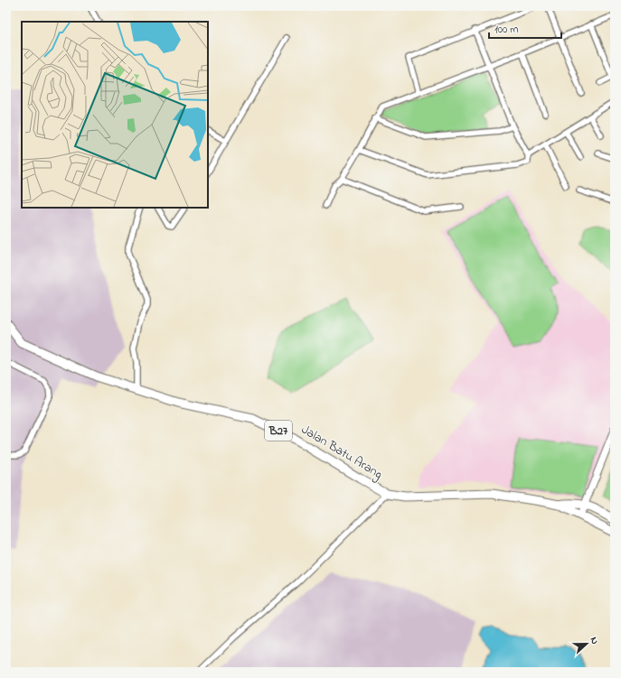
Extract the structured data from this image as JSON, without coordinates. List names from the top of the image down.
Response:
{
  "streets": {
    "main road": ["B27", "Jalan Batu Arang"]
  },
  "scale_bar": "100 m",
  "north": "right"
}
